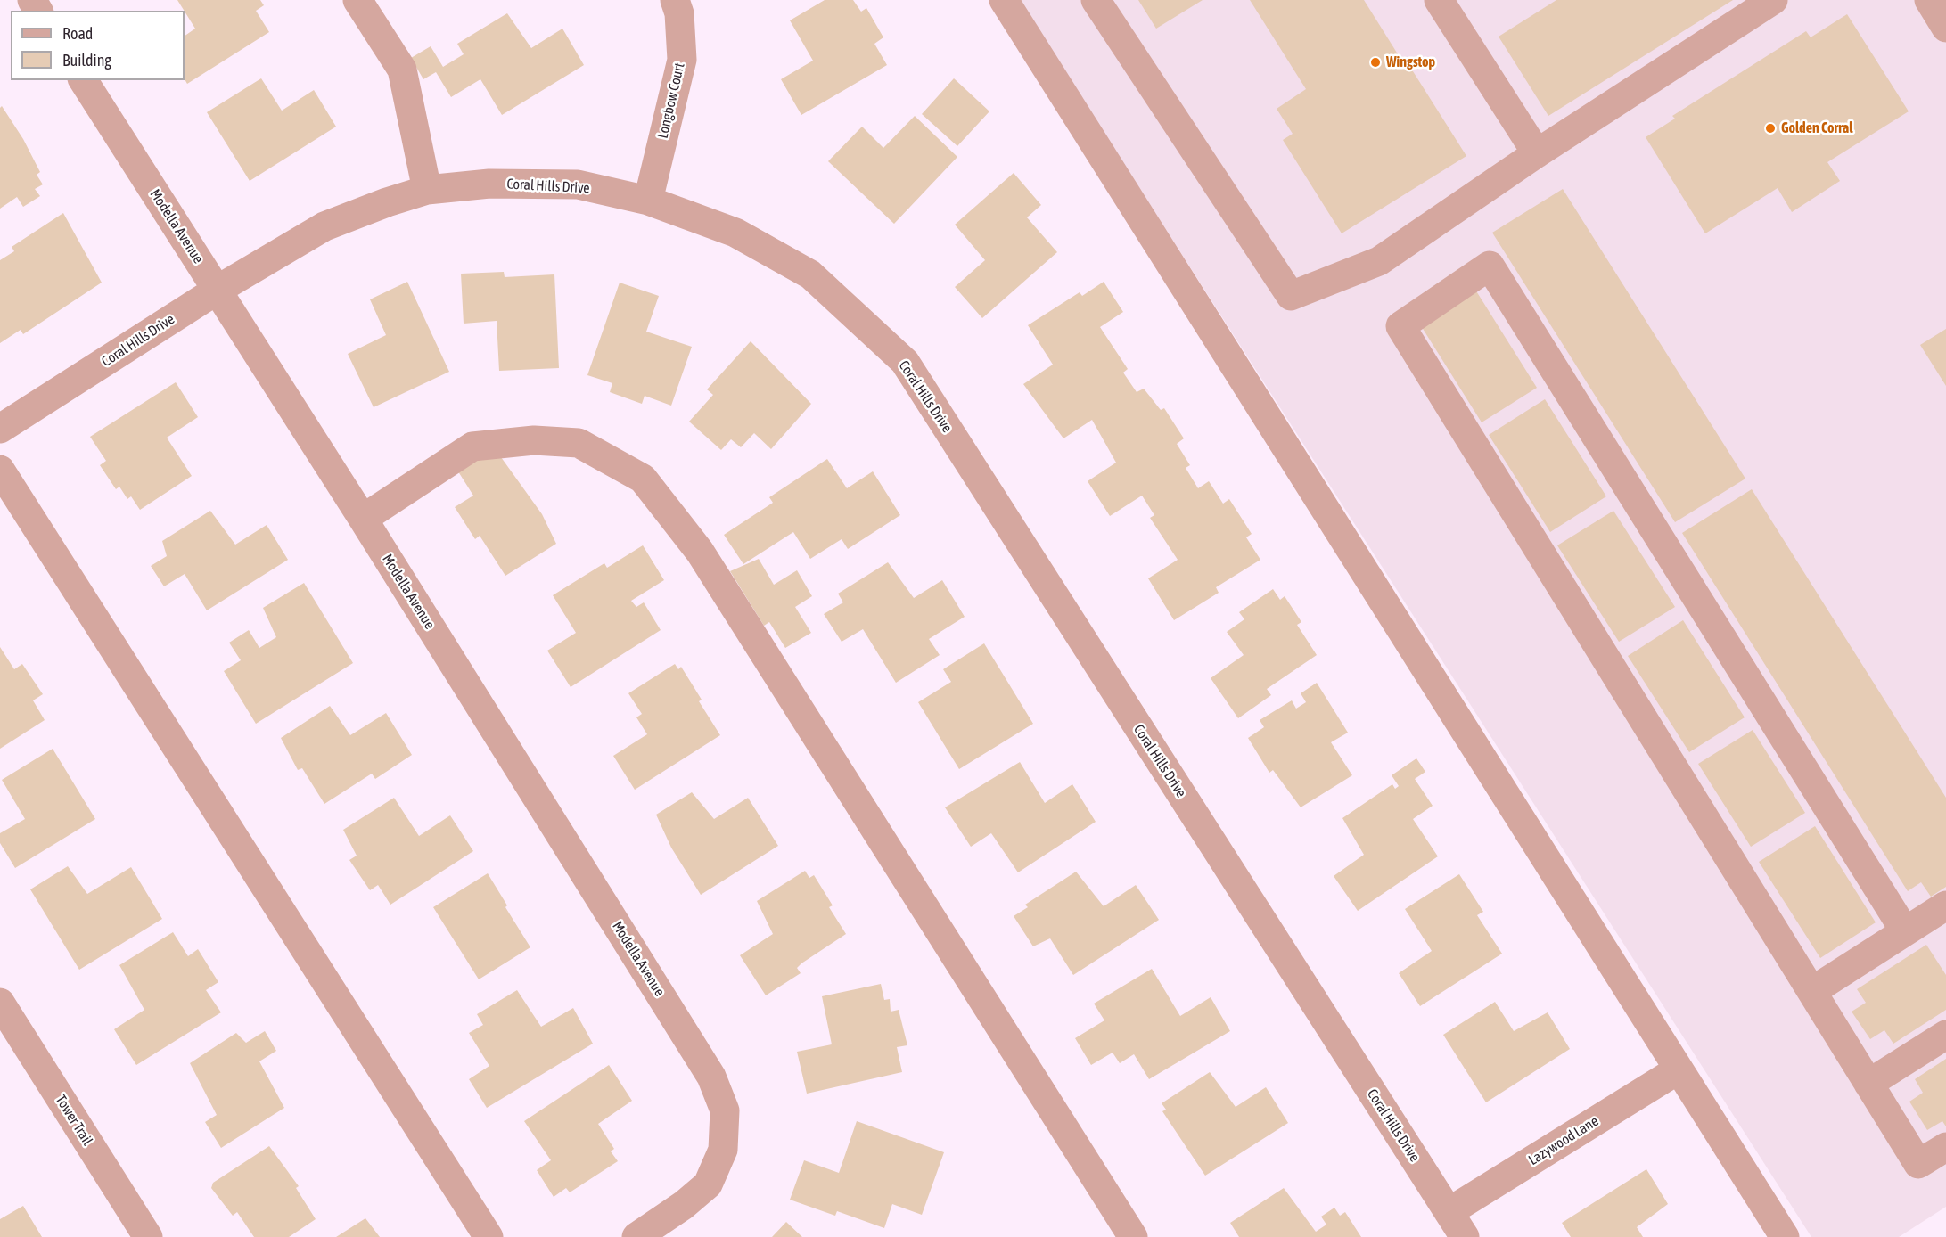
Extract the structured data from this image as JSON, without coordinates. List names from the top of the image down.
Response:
{
  "streets": {
    "street": [
      "Longbow Court",
      "Coral Hills Drive",
      "Modella Avenue",
      "Tower Trail",
      "Lazywood Lane"
    ]
  },
  "crossings": [
    ["Longbow Court", "Coral Hills Drive"],
    ["Coral Hills Drive", "Modella Avenue"],
    ["Coral Hills Drive", "Lazywood Lane"]
  ],
  "places": ["Wingstop", "Golden Corral"],
  "legend": ["Road", "Building"]
}
